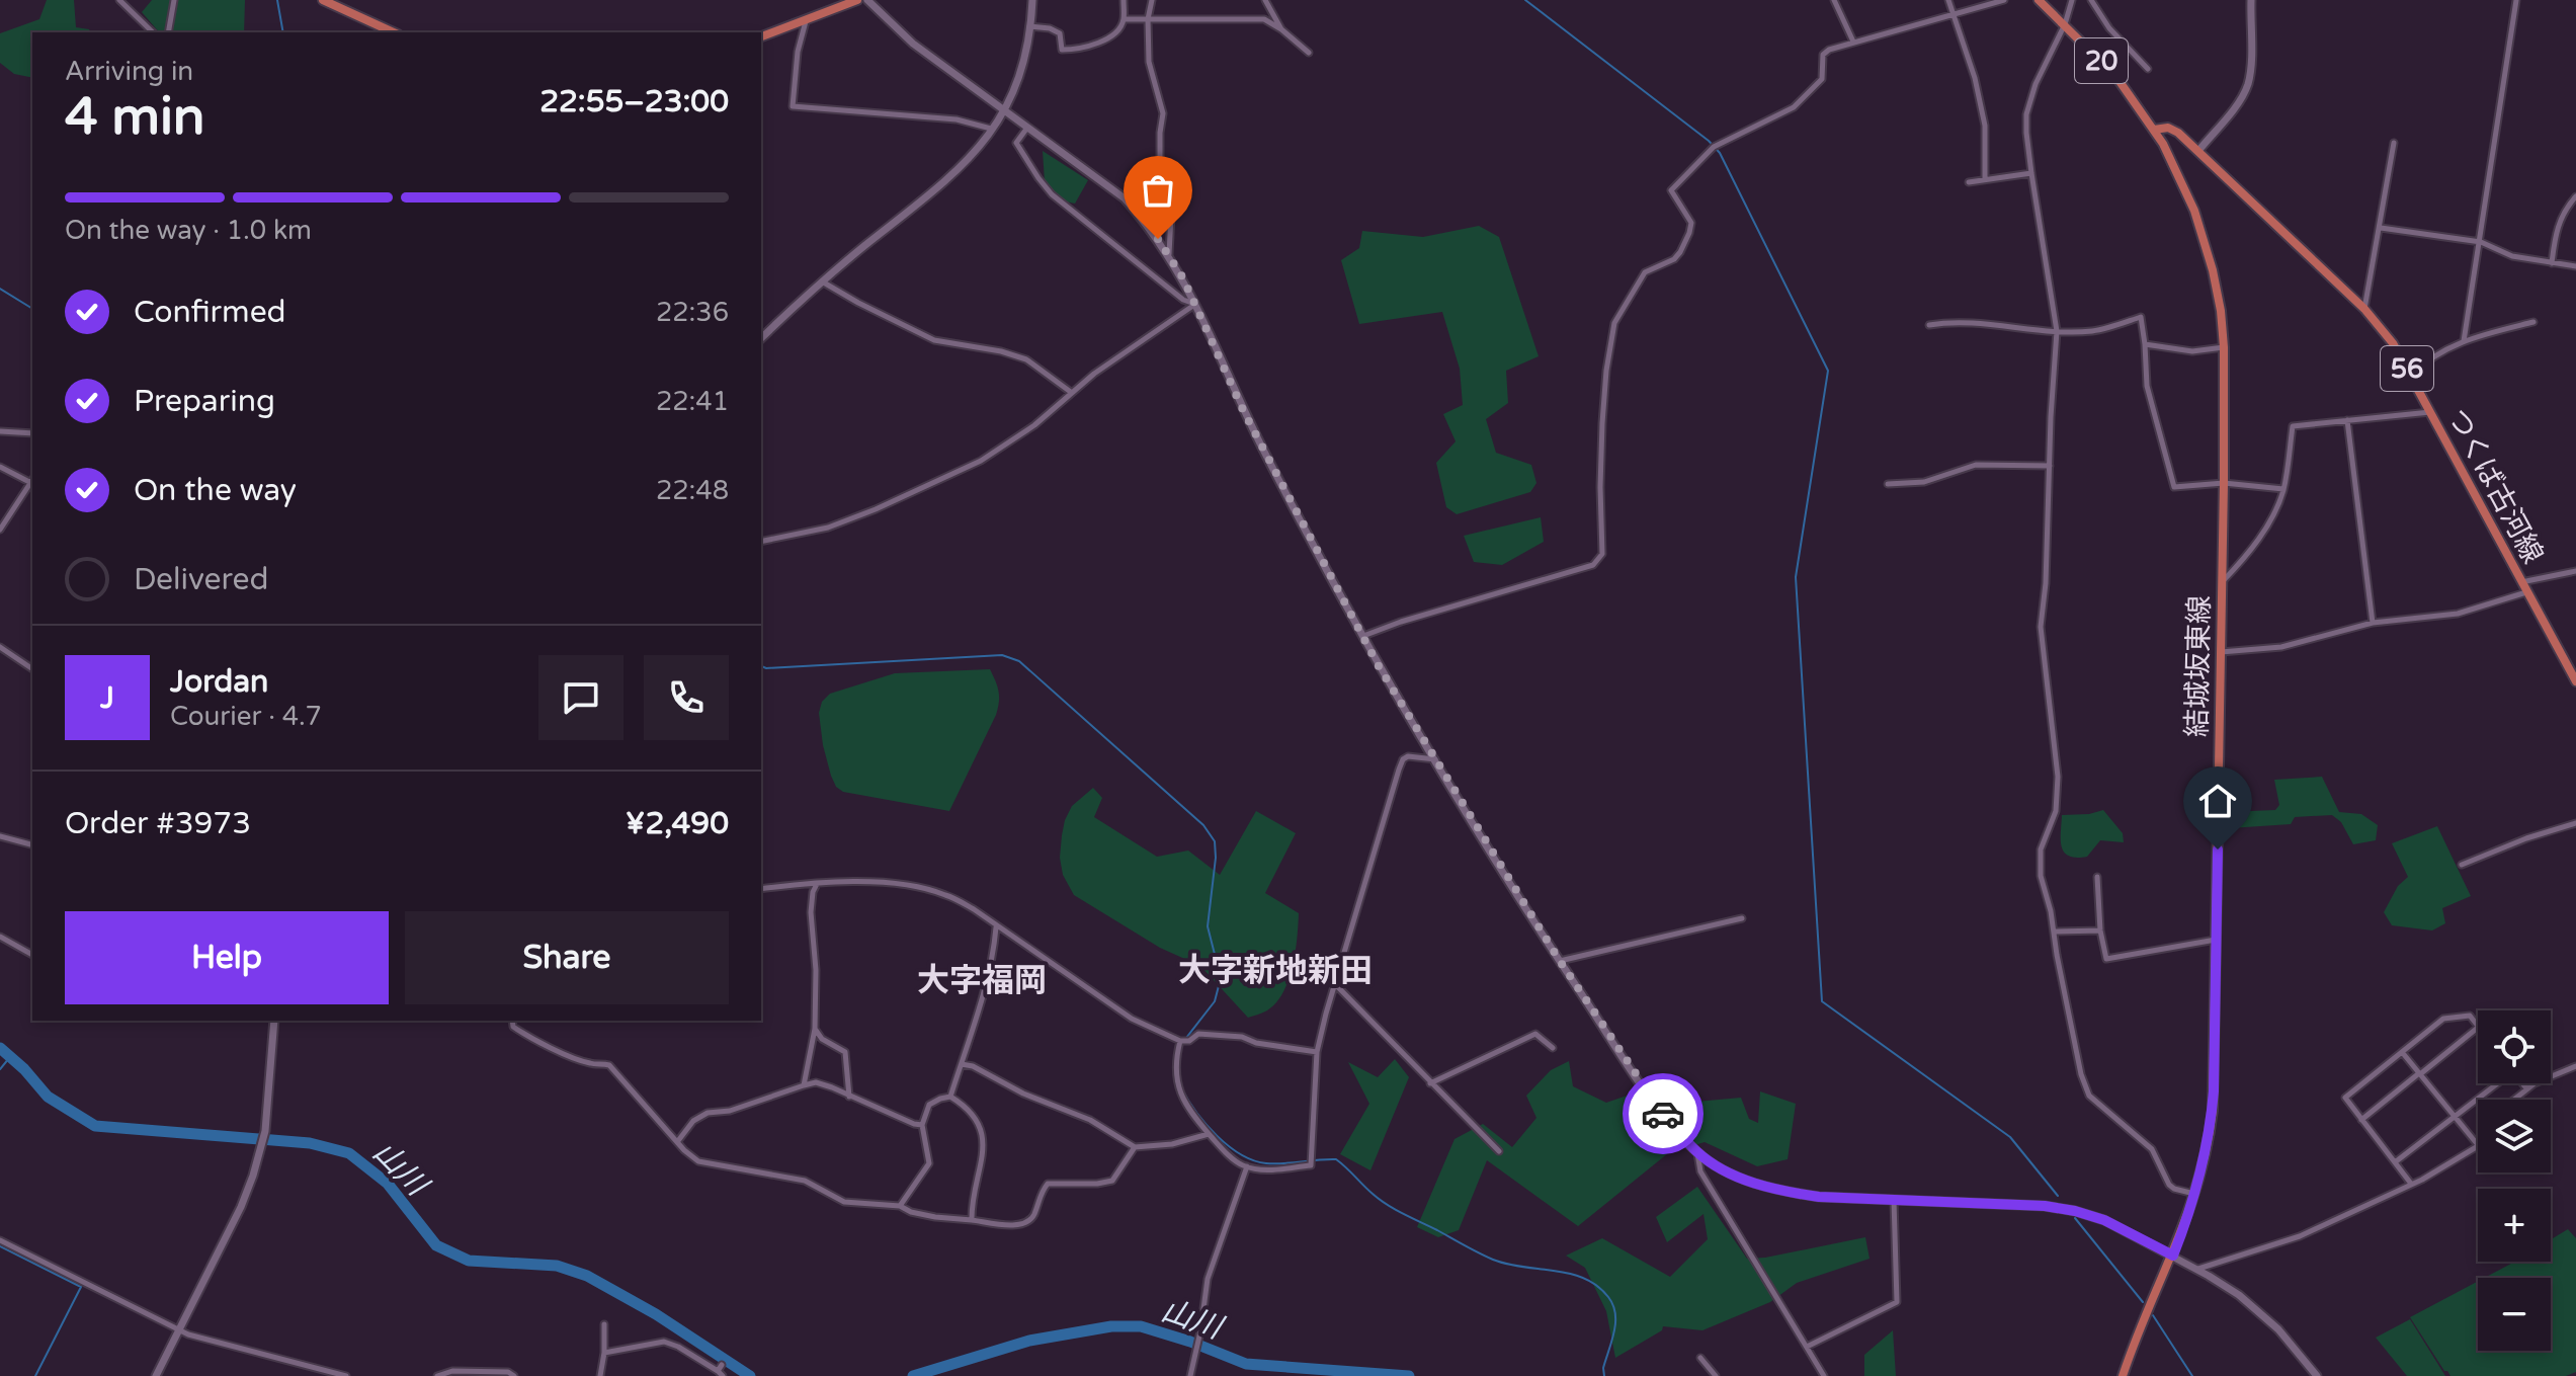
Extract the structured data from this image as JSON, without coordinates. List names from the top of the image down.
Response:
{
  "streets": {
    "main road": [
      "20",
      "56",
      "つくば古河線",
      "結城坂東線"
    ]
  },
  "crossings": [
    ["つくば古河線", "結城坂東線"]
  ],
  "districts": ["大字新地新田", "大字福岡"],
  "water": ["山川"],
  "page": {
    "heading": ["4 min", "Arriving in", "22:55–23:00"],
    "panel": [
      "Jordan",
      "Courier · 4.7",
      "Order #3973",
      "¥2,490"
    ],
    "bar": "On the way · 1.0 km",
    "list": [
      ["Confirmed", "22:36"],
      ["Preparing", "22:41"],
      ["On the way", "22:48"],
      "Delivered"
    ],
    "round": "J",
    "buttons": ["Help", "Share"],
    "map_buttons": ["+", "−"]
  }
}
